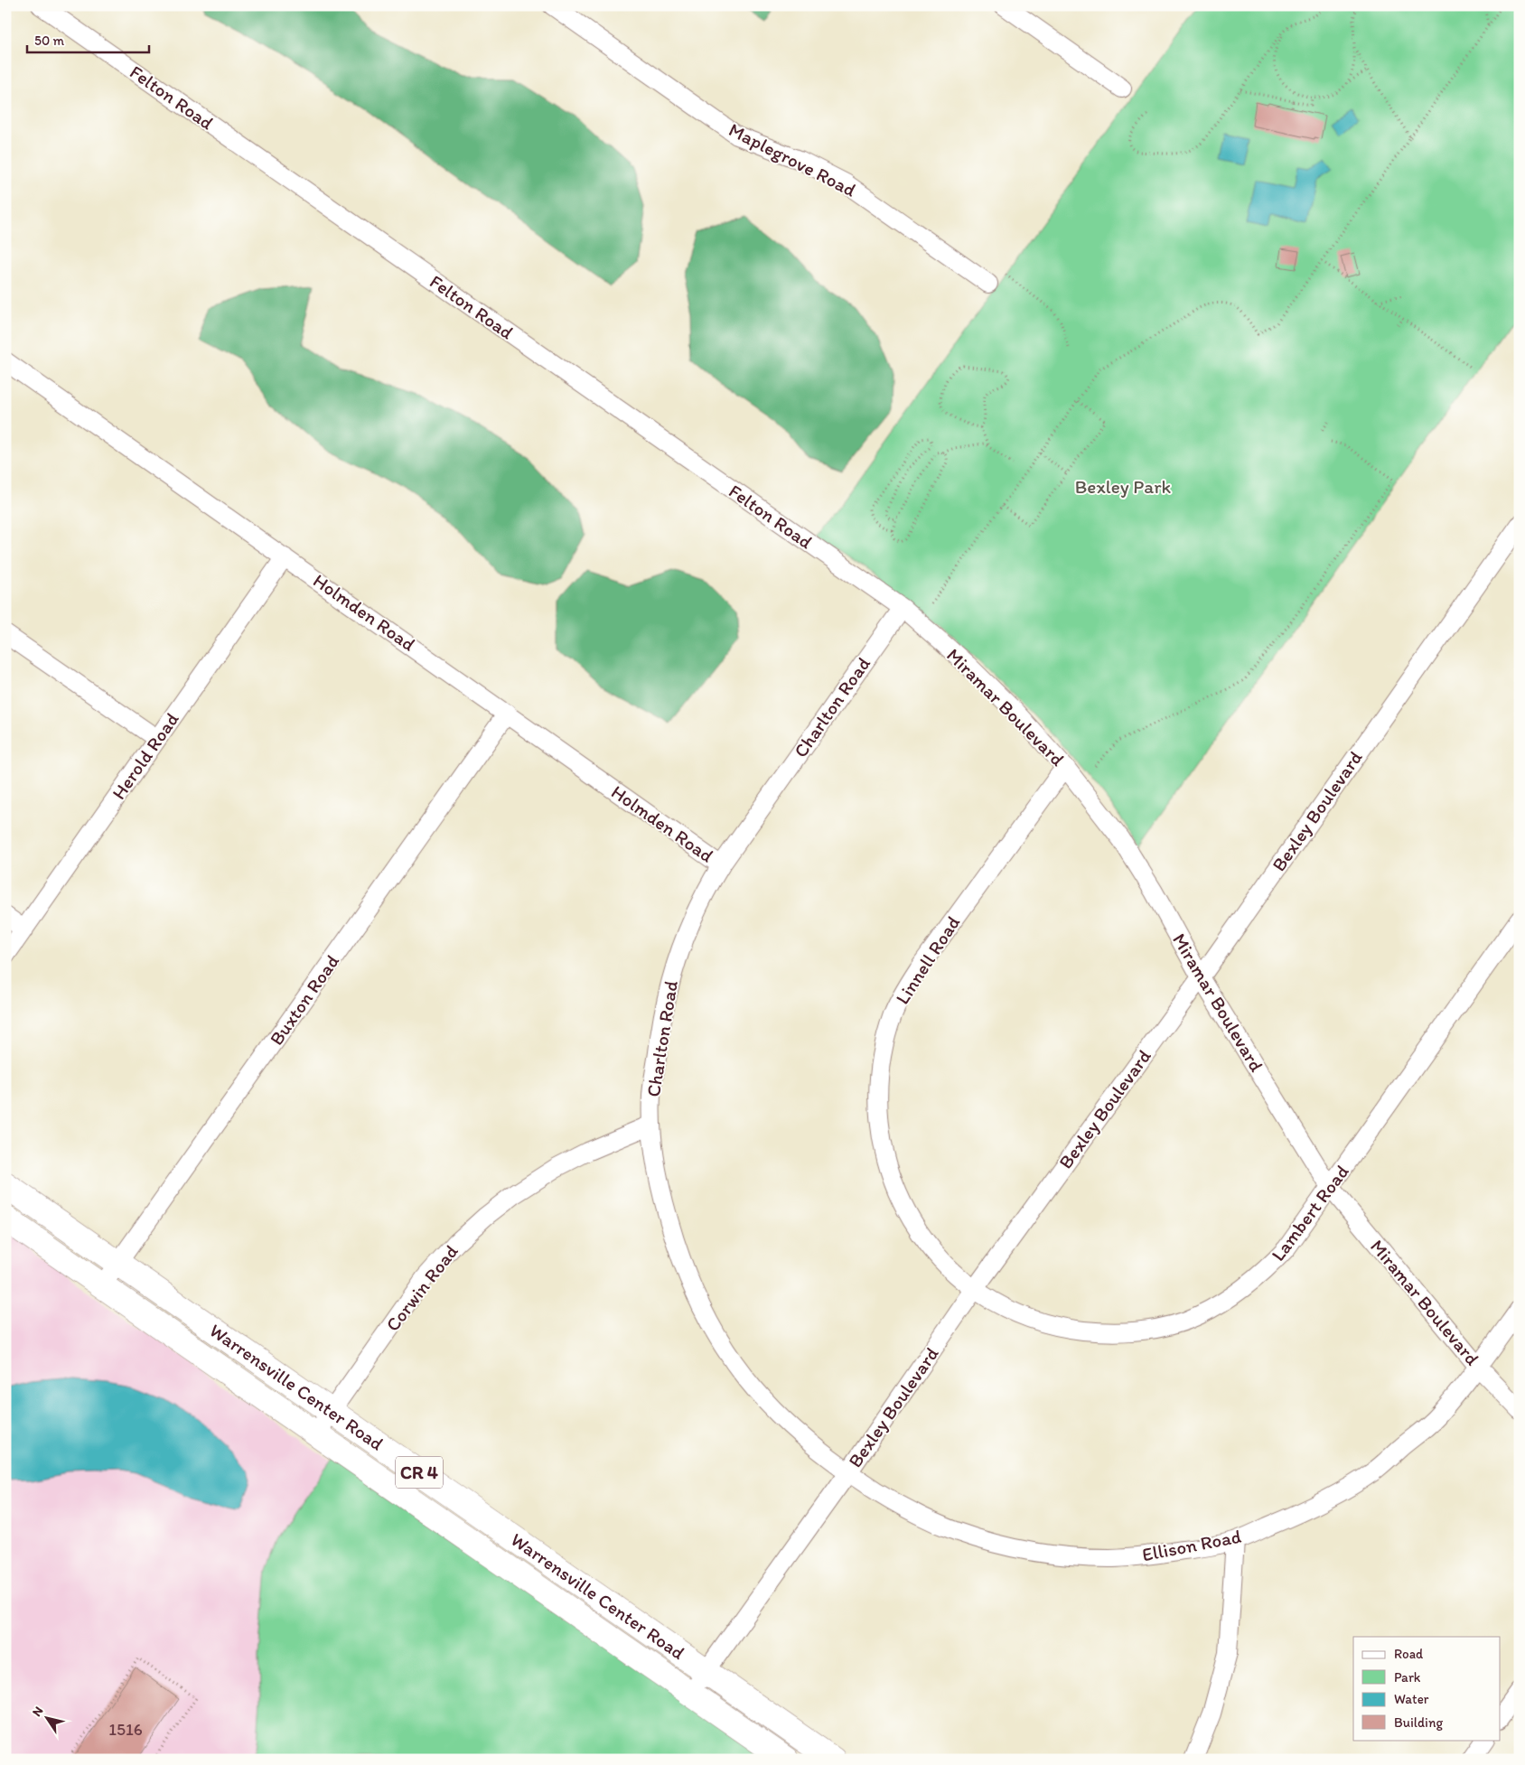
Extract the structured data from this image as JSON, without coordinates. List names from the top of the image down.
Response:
{
  "streets": {
    "main road": ["Warrensville Center Road", "CR 4"],
    "street": [
      "Felton Road",
      "Maplegrove Road",
      "Holmden Road",
      "Charlton Road",
      "Miramar Boulevard",
      "Herold Road",
      "Bexley Boulevard",
      "Linnell Road",
      "Buxton Road",
      "Lambert Road",
      "Corwin Road",
      "Ellison Road"
    ]
  },
  "crossings": [
    ["Felton Road", "Charlton Road"],
    ["Felton Road", "Miramar Boulevard"],
    ["Holmden Road", "Charlton Road"],
    ["Holmden Road", "Herold Road"],
    ["Holmden Road", "Buxton Road"],
    ["Charlton Road", "Miramar Boulevard"],
    ["Charlton Road", "Bexley Boulevard"],
    ["Charlton Road", "Corwin Road"],
    ["Charlton Road", "Ellison Road"],
    ["Miramar Boulevard", "Bexley Boulevard"],
    ["Miramar Boulevard", "Linnell Road"],
    ["Miramar Boulevard", "Lambert Road"],
    ["Miramar Boulevard", "Ellison Road"],
    ["Bexley Boulevard", "Linnell Road"],
    ["Bexley Boulevard", "Lambert Road"],
    ["Bexley Boulevard", "Warrensville Center Road"],
    ["Bexley Boulevard", "Ellison Road"],
    ["Linnell Road", "Lambert Road"],
    ["Buxton Road", "Warrensville Center Road"],
    ["Corwin Road", "Warrensville Center Road"]
  ],
  "parks": ["Bexley Park"],
  "house_numbers": ["1516"],
  "legend": [
    "Road",
    "Park",
    "Water",
    "Building"
  ],
  "scale_bar": "50 m",
  "north": "top left"
}
